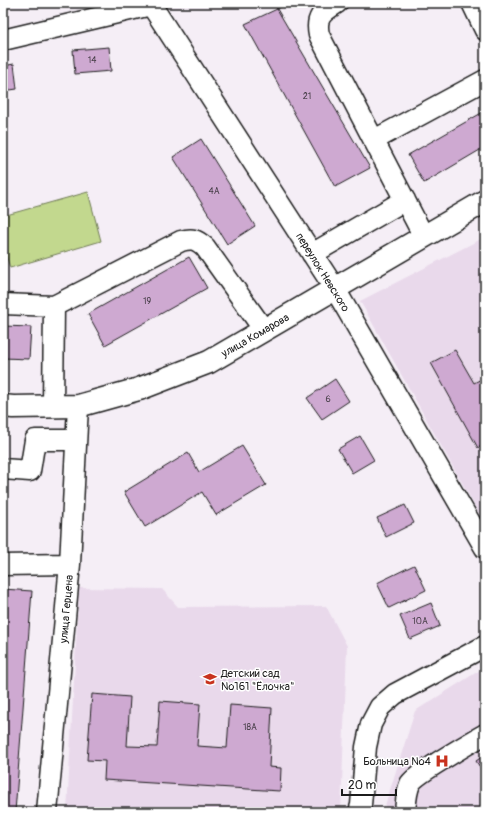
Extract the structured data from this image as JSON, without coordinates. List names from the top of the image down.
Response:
{
  "streets": {
    "main road": ["улица Комарова"],
    "street": ["переулок Невского", "улица Герцена"]
  },
  "crossings": [
    ["переулок Невского", "улица Комарова"],
    ["улица Комарова", "улица Герцена"]
  ],
  "places": {
    "school or university": ["Детский сад №161 \"Ёлочка\""],
    "hospital": ["Больница №4"]
  },
  "house_numbers": [
    "14",
    "21",
    "4А",
    "19",
    "6",
    "10А",
    "18А"
  ],
  "scale_bar": "20 m"
}
